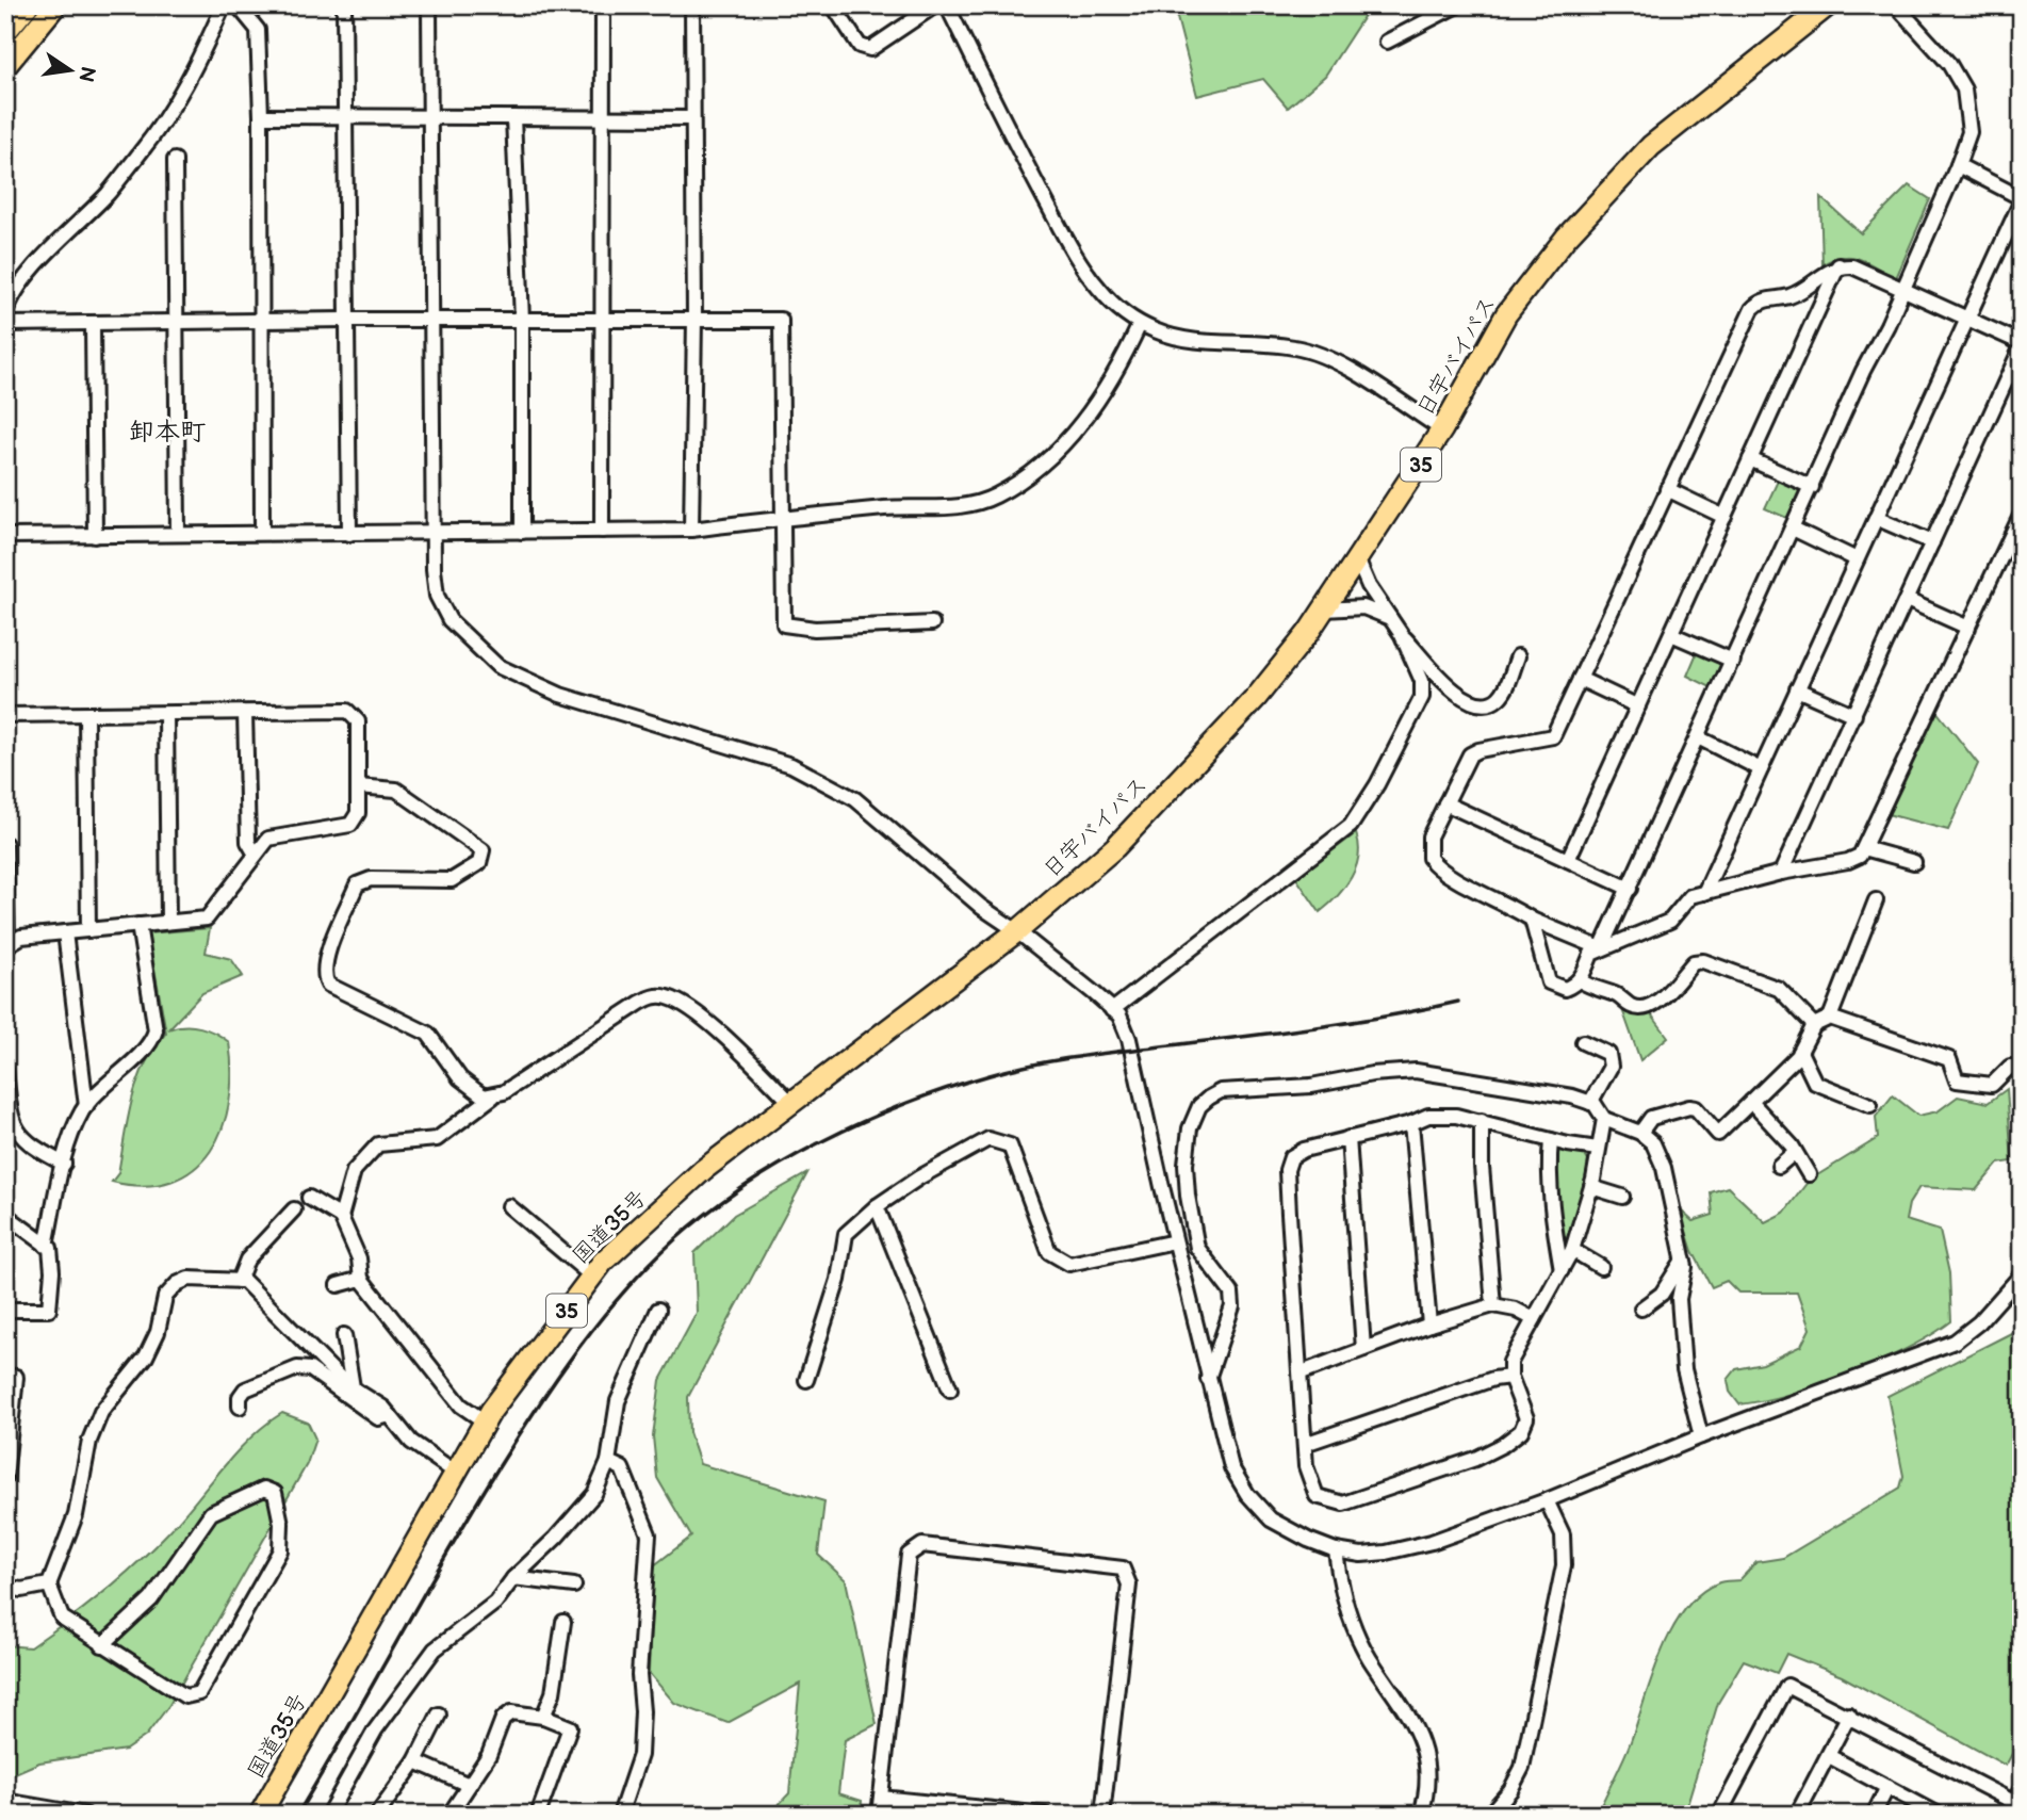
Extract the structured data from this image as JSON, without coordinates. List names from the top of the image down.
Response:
{
  "streets": {
    "highway": ["日宇バイパス", "35", "国道35号"]
  },
  "crossings": [
    ["日宇バイパス", "国道35号"]
  ],
  "districts": ["卸本町"],
  "north": "right"
}
